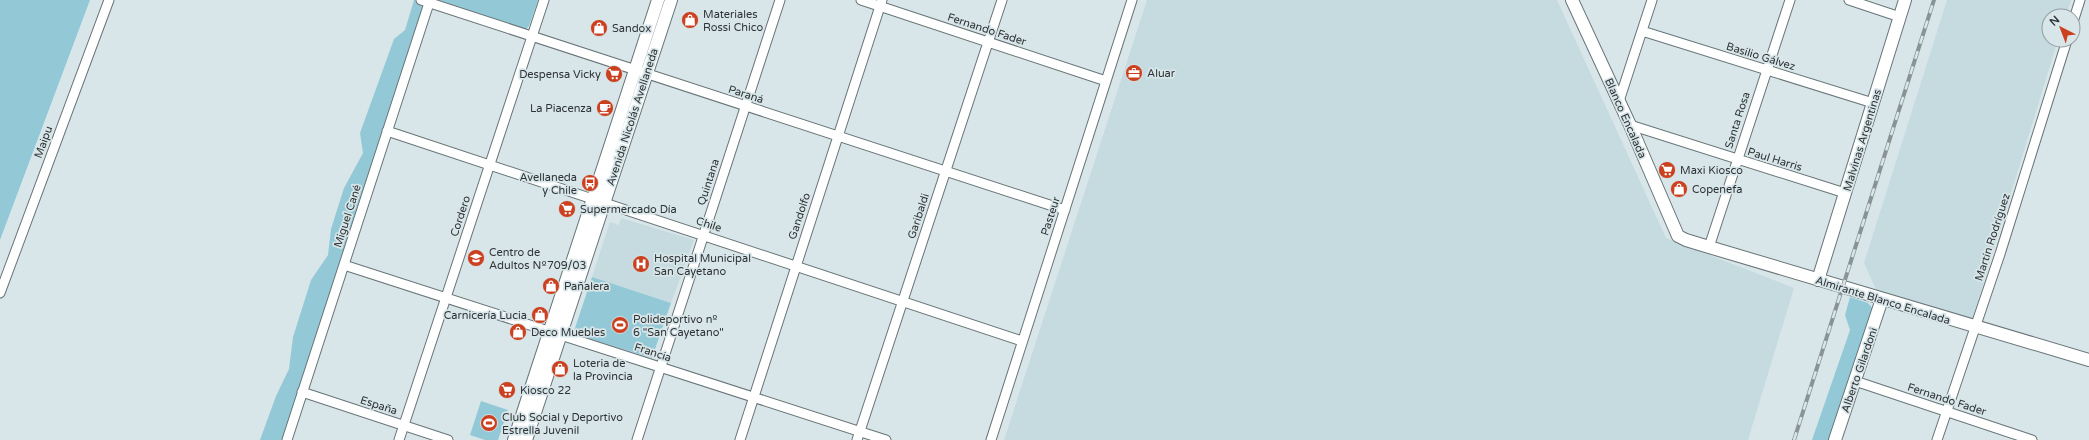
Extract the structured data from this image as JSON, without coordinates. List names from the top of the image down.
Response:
{
  "streets": {
    "street": [
      "Fernando Fader",
      "Basilio Gálvez",
      "Paraná",
      "Avenida Nicolás Avellaneda",
      "Blanco Encalada",
      "Santa Rosa",
      "Malvinas Argentinas",
      "Maipu",
      "Paul Harris",
      "Quintana",
      "Miguel Cané",
      "Cordero",
      "Gandolfo",
      "Garibaldi",
      "Pasteur",
      "Chile",
      "Martín Rodríguez",
      "Almirante Blanco Encalada",
      "Francia",
      "Alberto Gilardoni",
      "España"
    ]
  },
  "crossings": [
    ["Fernando Fader", "Gandolfo"],
    ["Fernando Fader", "Garibaldi"],
    ["Fernando Fader", "Pasteur"],
    ["Fernando Fader", "Martín Rodríguez"],
    ["Fernando Fader", "Alberto Gilardoni"],
    ["Basilio Gálvez", "Santa Rosa"],
    ["Basilio Gálvez", "Malvinas Argentinas"],
    ["Paraná", "Avenida Nicolás Avellaneda"],
    ["Paraná", "Quintana"],
    ["Paraná", "Miguel Cané"],
    ["Paraná", "Cordero"],
    ["Paraná", "Gandolfo"],
    ["Paraná", "Garibaldi"],
    ["Paraná", "Pasteur"],
    ["Avenida Nicolás Avellaneda", "Chile"],
    ["Avenida Nicolás Avellaneda", "Francia"],
    ["Blanco Encalada", "Paul Harris"],
    ["Blanco Encalada", "Almirante Blanco Encalada"],
    ["Santa Rosa", "Paul Harris"],
    ["Santa Rosa", "Almirante Blanco Encalada"],
    ["Malvinas Argentinas", "Paul Harris"],
    ["Malvinas Argentinas", "Almirante Blanco Encalada"],
    ["Quintana", "Chile"],
    ["Quintana", "Francia"],
    ["Miguel Cané", "Chile"],
    ["Miguel Cané", "Francia"],
    ["Miguel Cané", "España"],
    ["Cordero", "Chile"],
    ["Cordero", "Francia"],
    ["Cordero", "España"],
    ["Gandolfo", "Chile"],
    ["Gandolfo", "Francia"],
    ["Garibaldi", "Chile"],
    ["Garibaldi", "Francia"],
    ["Pasteur", "Chile"],
    ["Martín Rodríguez", "Almirante Blanco Encalada"],
    ["Almirante Blanco Encalada", "Alberto Gilardoni"]
  ],
  "places": {
    "shop": [
      "Materiales Rossi Chico",
      "Sandox",
      "Copenefa",
      "Pañalera",
      "Carnicería Lucia",
      "Deco Muebles",
      "Loteria de la Provincia"
    ],
    "office": ["Aluar"],
    "supermarket": [
      "Despensa Vicky",
      "Maxi Kiosco",
      "Supermercado Día",
      "Kiosco 22"
    ],
    "cafe": ["La Piacenza"],
    "bus stop": ["Avellaneda y Chile"],
    "school or university": ["Centro de Adultos Nº709/03"],
    "hospital": ["Hospital Municipal San Cayetano"],
    "sports": ["Polideportivo nº 6 \"San Cayetano\"", "Club Social y Deportivo Estrella Juvenil"]
  },
  "north": "top left"
}
